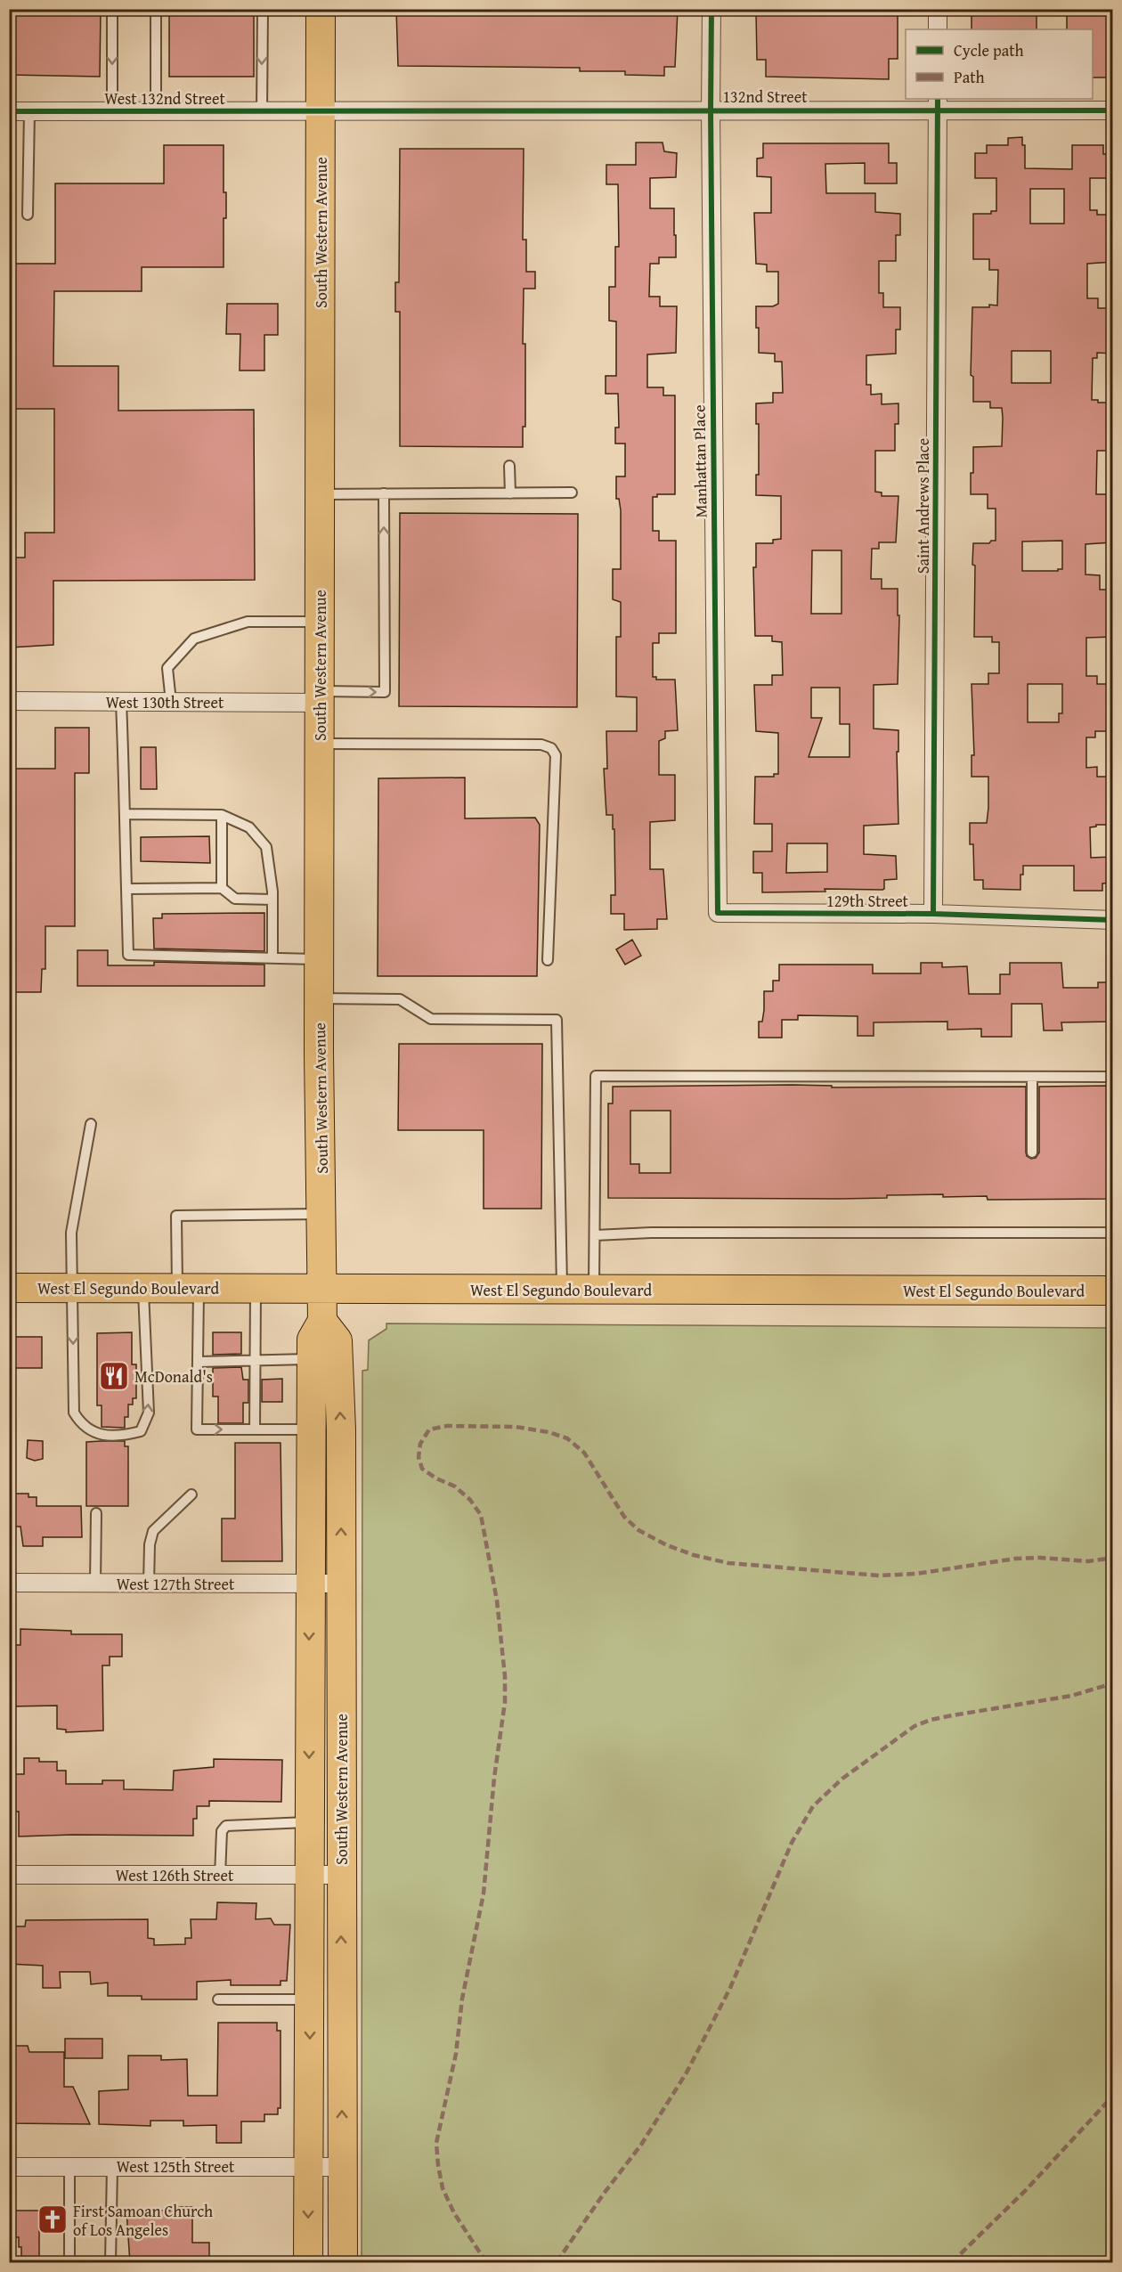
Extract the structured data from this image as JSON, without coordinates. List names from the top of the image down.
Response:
{
  "streets": {
    "main road": ["South Western Avenue", "West El Segundo Boulevard"],
    "street": [
      "132nd Street",
      "West 132nd Street",
      "Manhattan Place",
      "Saint Andrews Place",
      "West 130th Street",
      "129th Street",
      "West 127th Street",
      "West 126th Street",
      "West 125th Street"
    ]
  },
  "crossings": [
    ["132nd Street", "West 132nd Street"],
    ["132nd Street", "South Western Avenue"],
    ["132nd Street", "Manhattan Place"],
    ["132nd Street", "Saint Andrews Place"],
    ["West 132nd Street", "South Western Avenue"],
    ["South Western Avenue", "West 130th Street"],
    ["South Western Avenue", "West El Segundo Boulevard"],
    ["South Western Avenue", "West 127th Street"],
    ["South Western Avenue", "West 126th Street"],
    ["South Western Avenue", "West 125th Street"],
    ["Manhattan Place", "129th Street"],
    ["Saint Andrews Place", "129th Street"]
  ],
  "places": {
    "restaurant": ["McDonald's"],
    "church": ["First Samoan Church of Los Angeles"]
  },
  "legend": ["Cycle path", "Path"]
}
